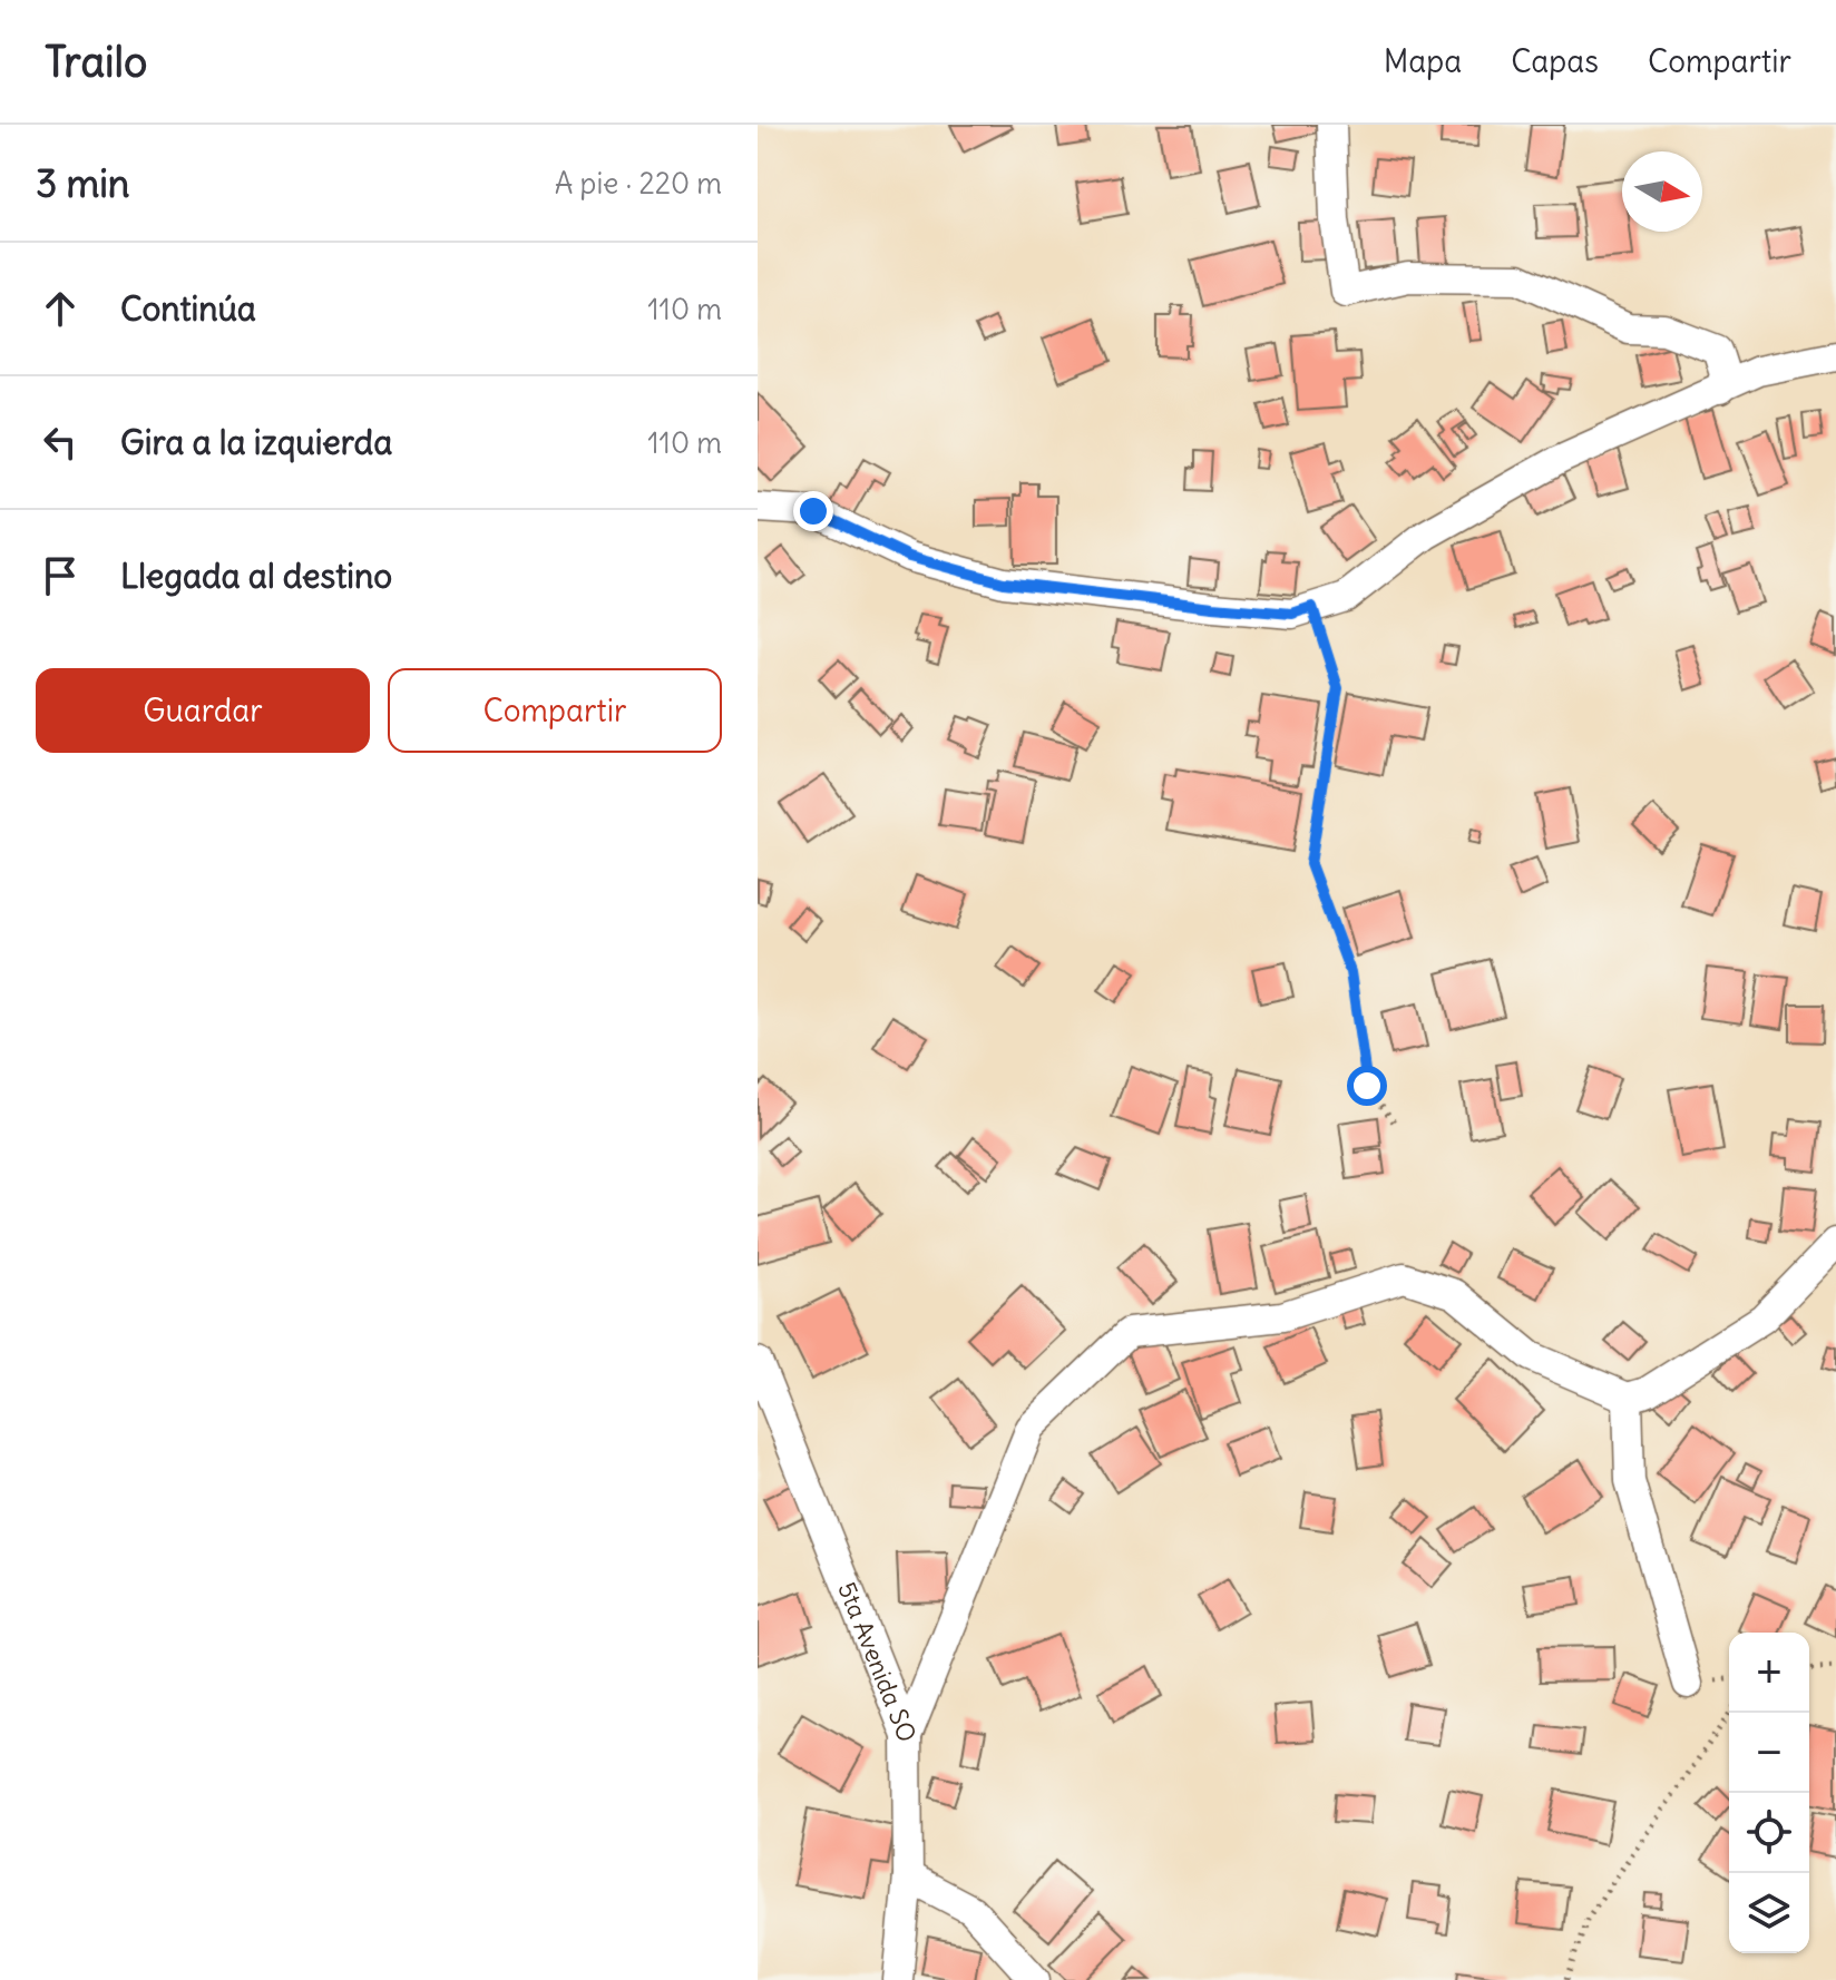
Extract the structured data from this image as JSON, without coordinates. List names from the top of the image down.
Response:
{
  "streets": {
    "street": ["5ta Avenida SO"]
  },
  "north": "right",
  "page": {
    "header": "Trailo",
    "nav": ["Mapa", "Capas", "Compartir"],
    "heading": ["3 min", "A pie · 220 m"],
    "list": [
      ["Continúa", "110 m"],
      ["Gira a la izquierda", "110 m"],
      "Llegada al destino"
    ],
    "buttons": ["Guardar", "Compartir"],
    "map_buttons": ["+", "−"]
  }
}
